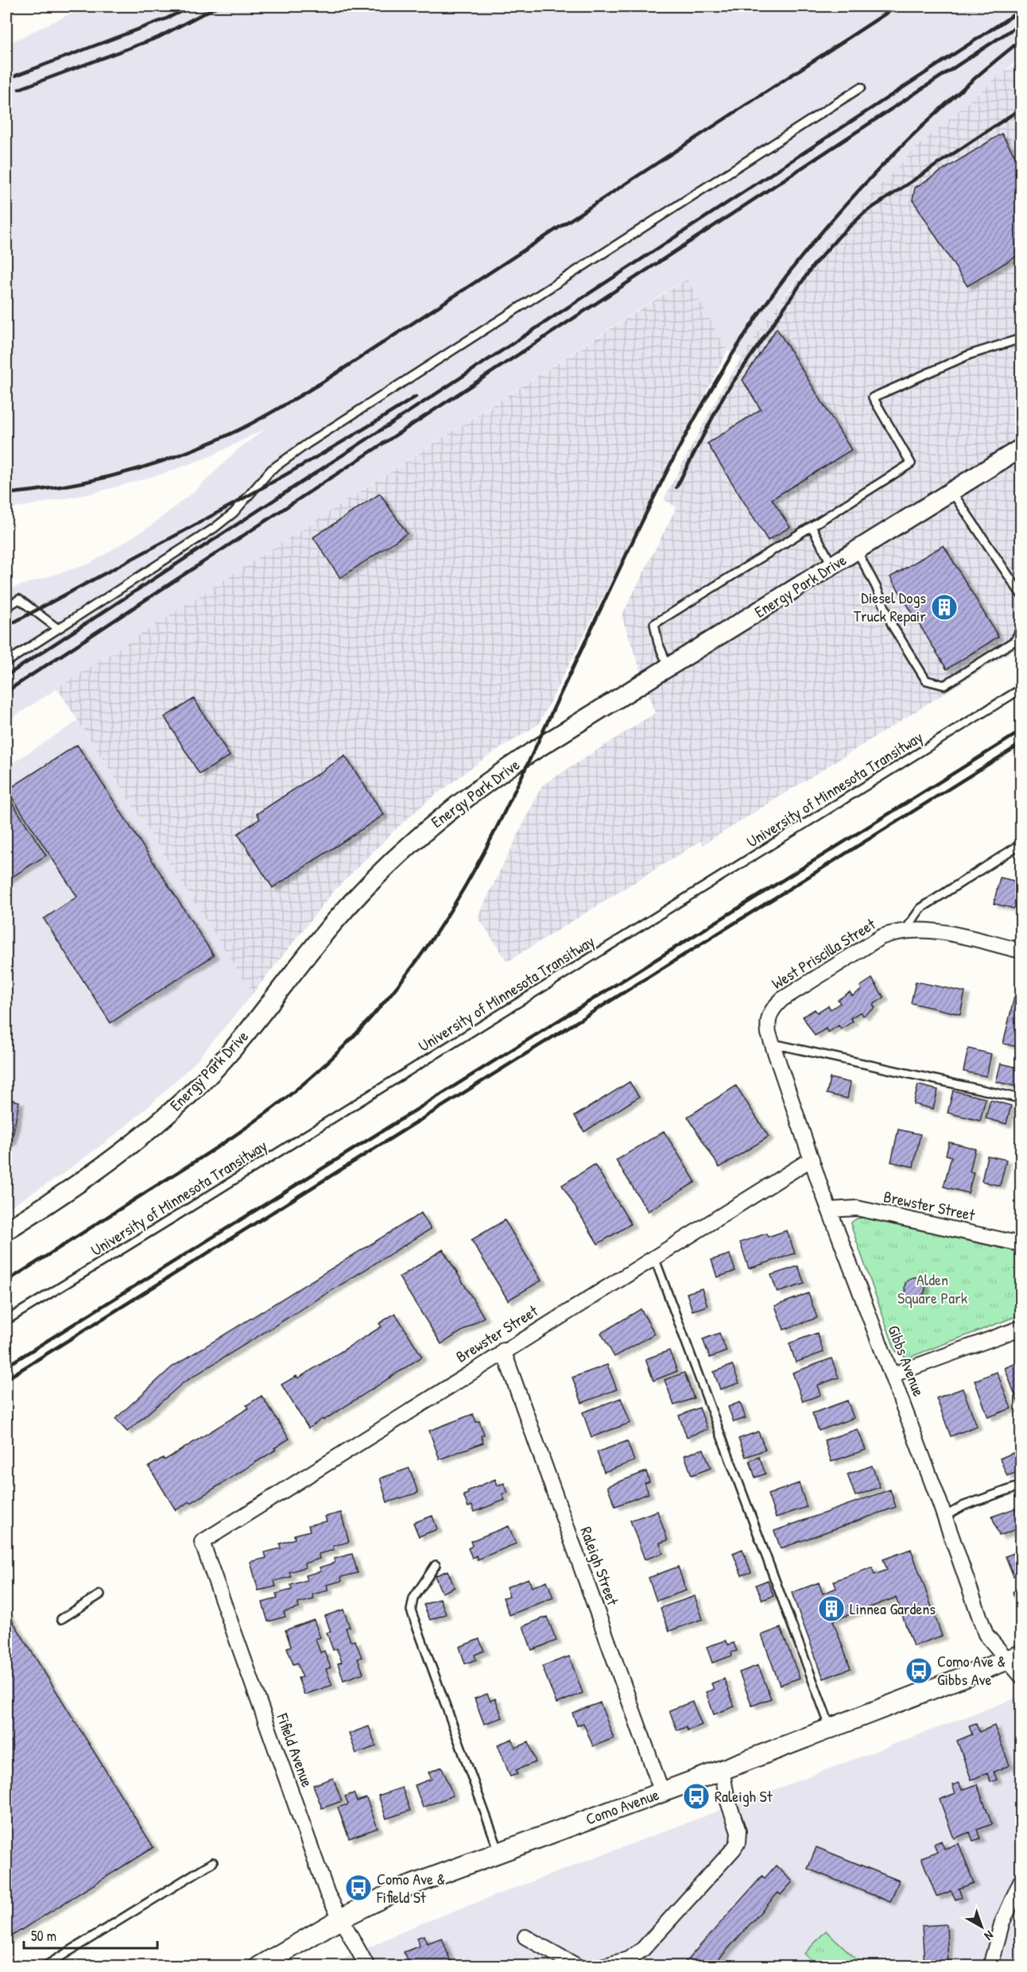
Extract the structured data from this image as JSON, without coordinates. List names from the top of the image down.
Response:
{
  "streets": {
    "main road": ["Como Avenue"],
    "street": [
      "Energy Park Drive",
      "West Priscilla Street",
      "Brewster Street",
      "Gibbs Avenue",
      "Raleigh Street",
      "Fifield Avenue"
    ],
    "lane": ["University of Minnesota Transitway"]
  },
  "crossings": [
    ["West Priscilla Street", "Gibbs Avenue"],
    ["Brewster Street", "Gibbs Avenue"],
    ["Brewster Street", "Raleigh Street"],
    ["Brewster Street", "Fifield Avenue"],
    ["Gibbs Avenue", "Como Avenue"],
    ["Raleigh Street", "Como Avenue"],
    ["Fifield Avenue", "Como Avenue"]
  ],
  "parks": ["Alden Square Park"],
  "places": {
    "building": ["Diesel Dogs Truck Repair", "Linnea Gardens"],
    "bus stop": ["Como Ave & Gibbs Ave", "Raleigh St", "Como Ave & Fifield St"]
  },
  "scale_bar": "50 m",
  "north": "bottom right"
}
